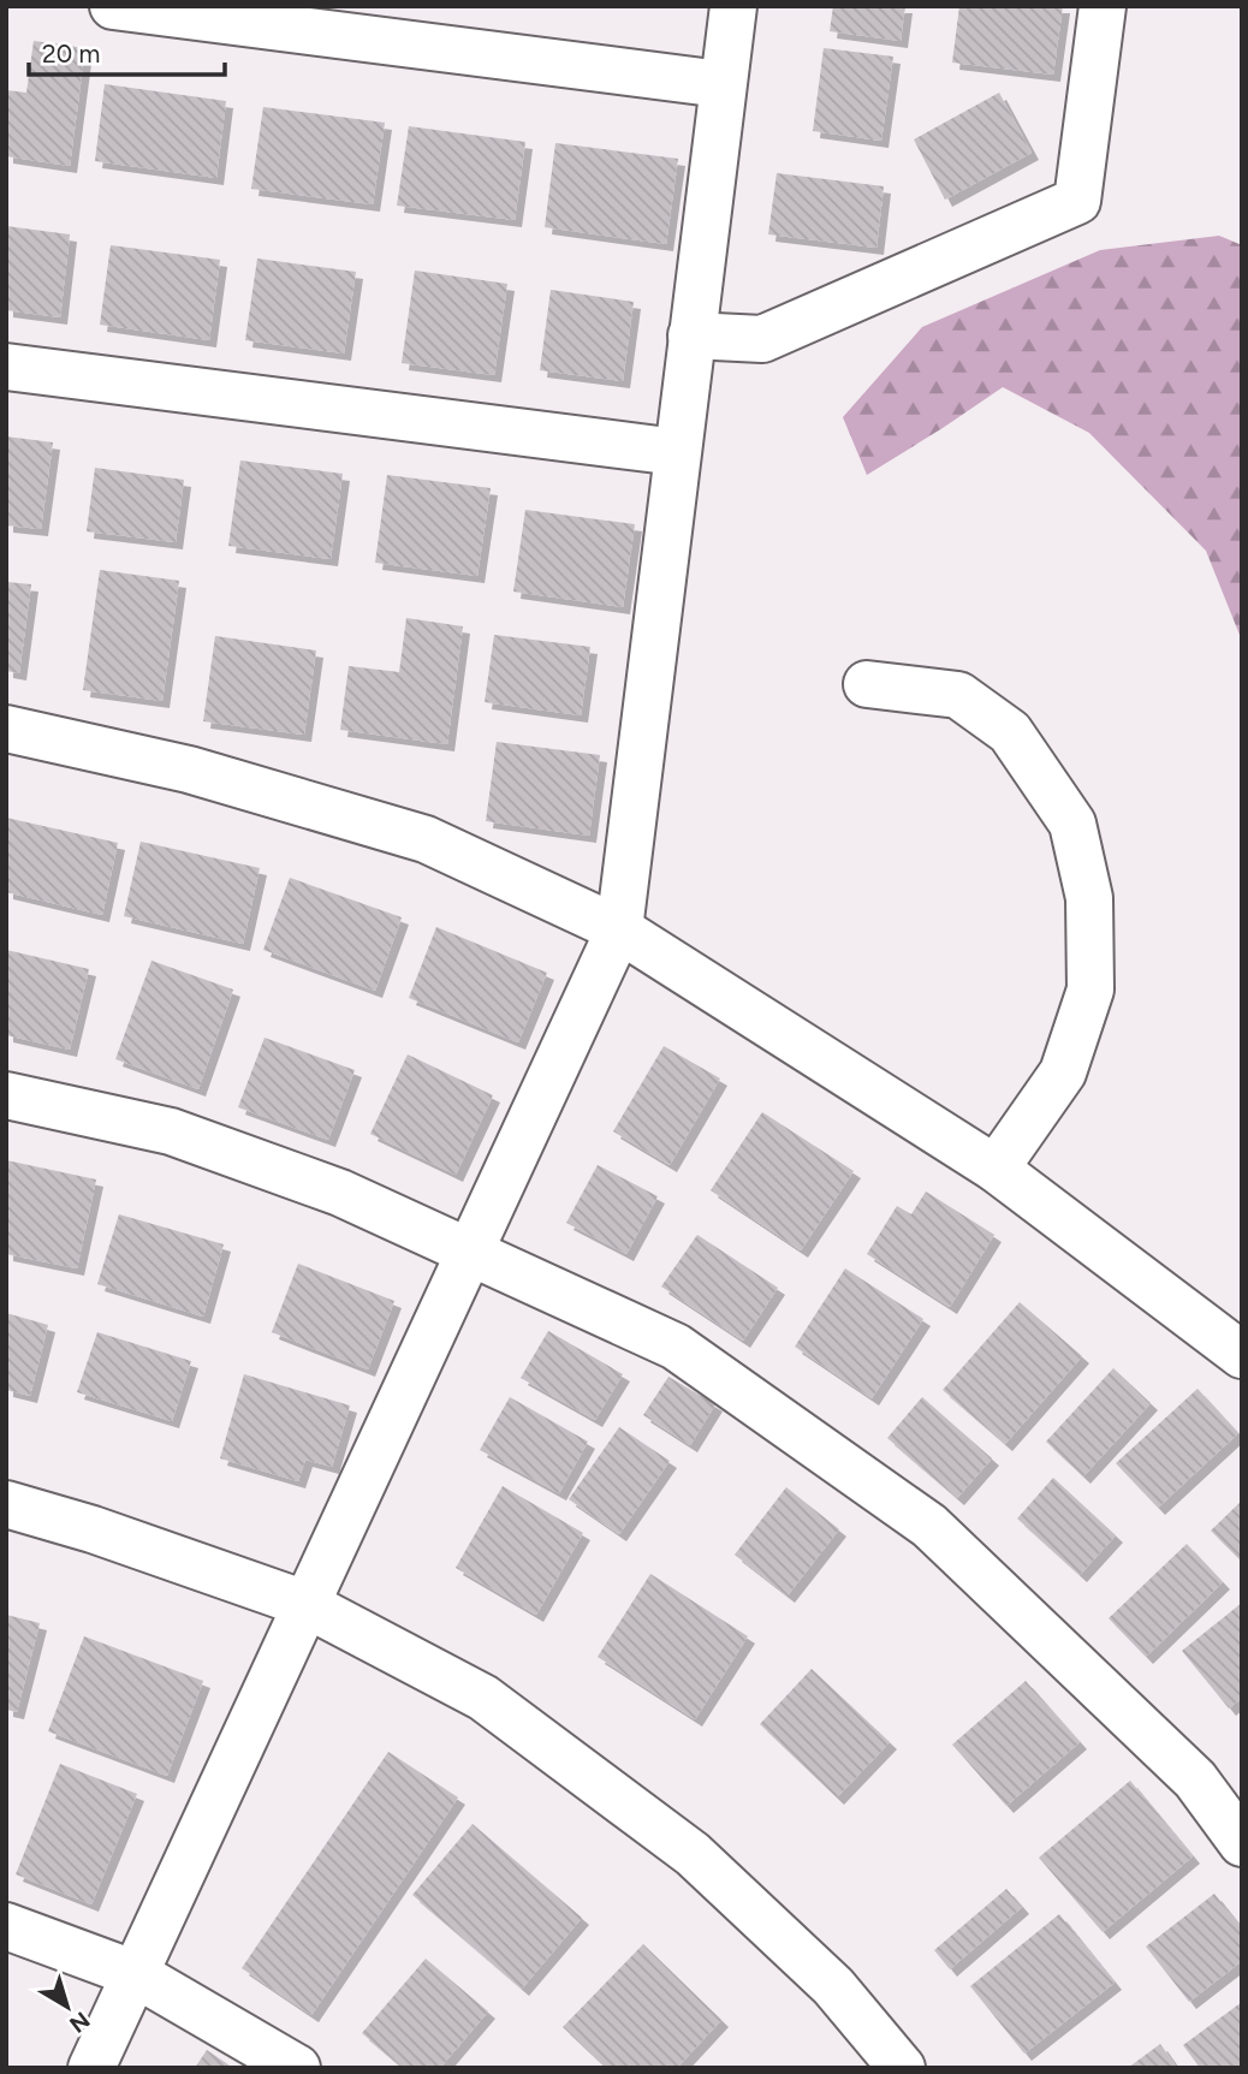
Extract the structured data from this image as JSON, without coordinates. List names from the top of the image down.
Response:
{
  "scale_bar": "20 m",
  "north": "bottom right"
}
